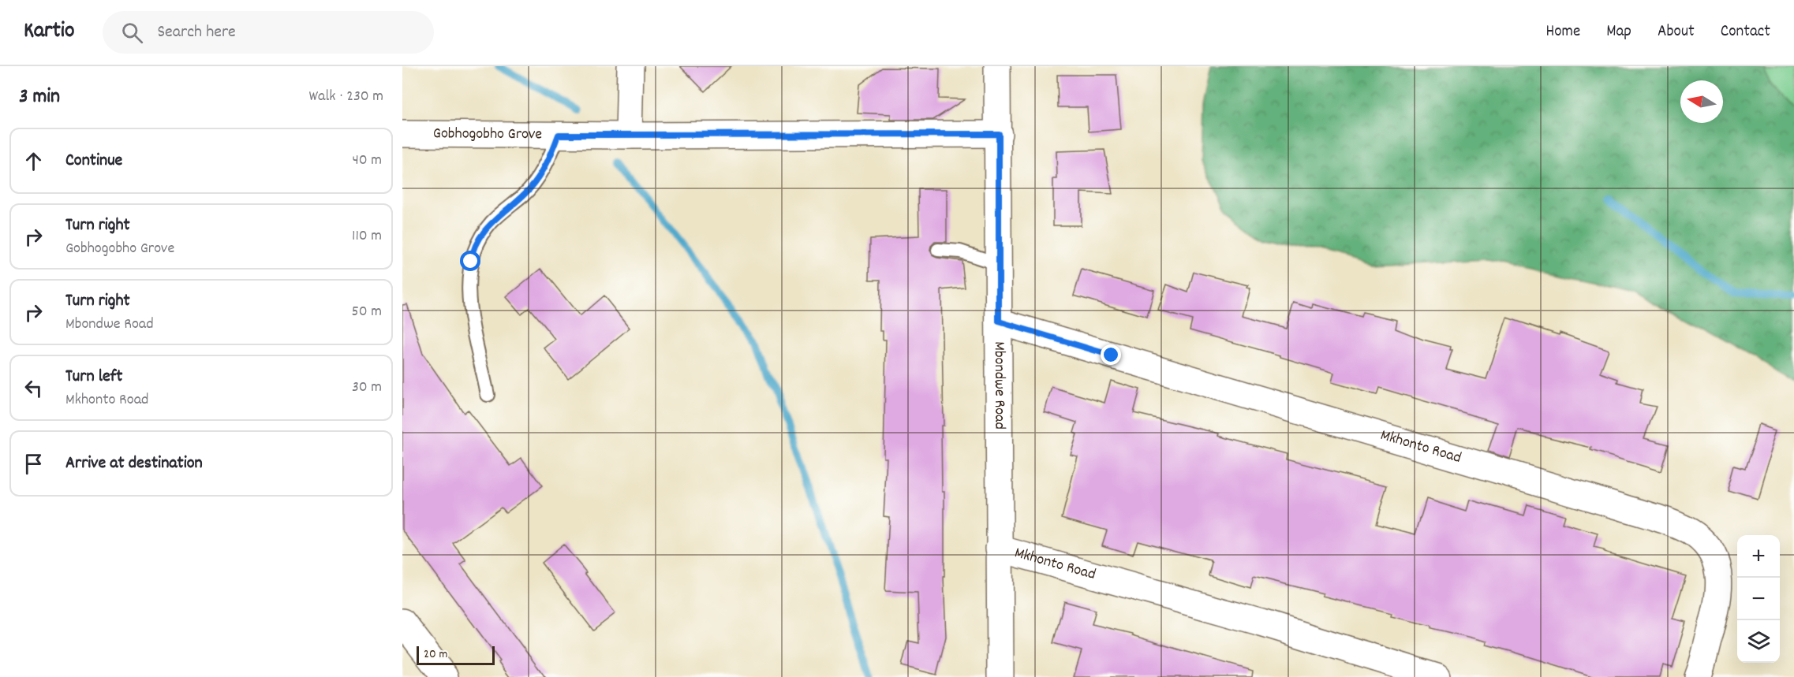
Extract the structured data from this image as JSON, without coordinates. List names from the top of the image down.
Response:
{
  "streets": {
    "street": ["Gobhogobho Grove", "Mbondwe Road", "Mkhonto Road"]
  },
  "crossings": [
    ["Gobhogobho Grove", "Mbondwe Road"],
    ["Mbondwe Road", "Mkhonto Road"]
  ],
  "scale_bar": "20 m",
  "north": "left",
  "page": {
    "header": "Kartio",
    "search": "Search here",
    "nav": [
      "Home",
      "Map",
      "About",
      "Contact"
    ],
    "heading": ["3 min", "Walk · 230 m"],
    "list": [
      ["Continue", "40 m"],
      ["Turn right", "Gobhogobho Grove", "110 m"],
      ["Turn right", "Mbondwe Road", "50 m"],
      ["Turn left", "Mkhonto Road", "30 m"],
      "Arrive at destination"
    ],
    "map_buttons": ["+", "−"],
    "scale": "20 m"
  }
}
